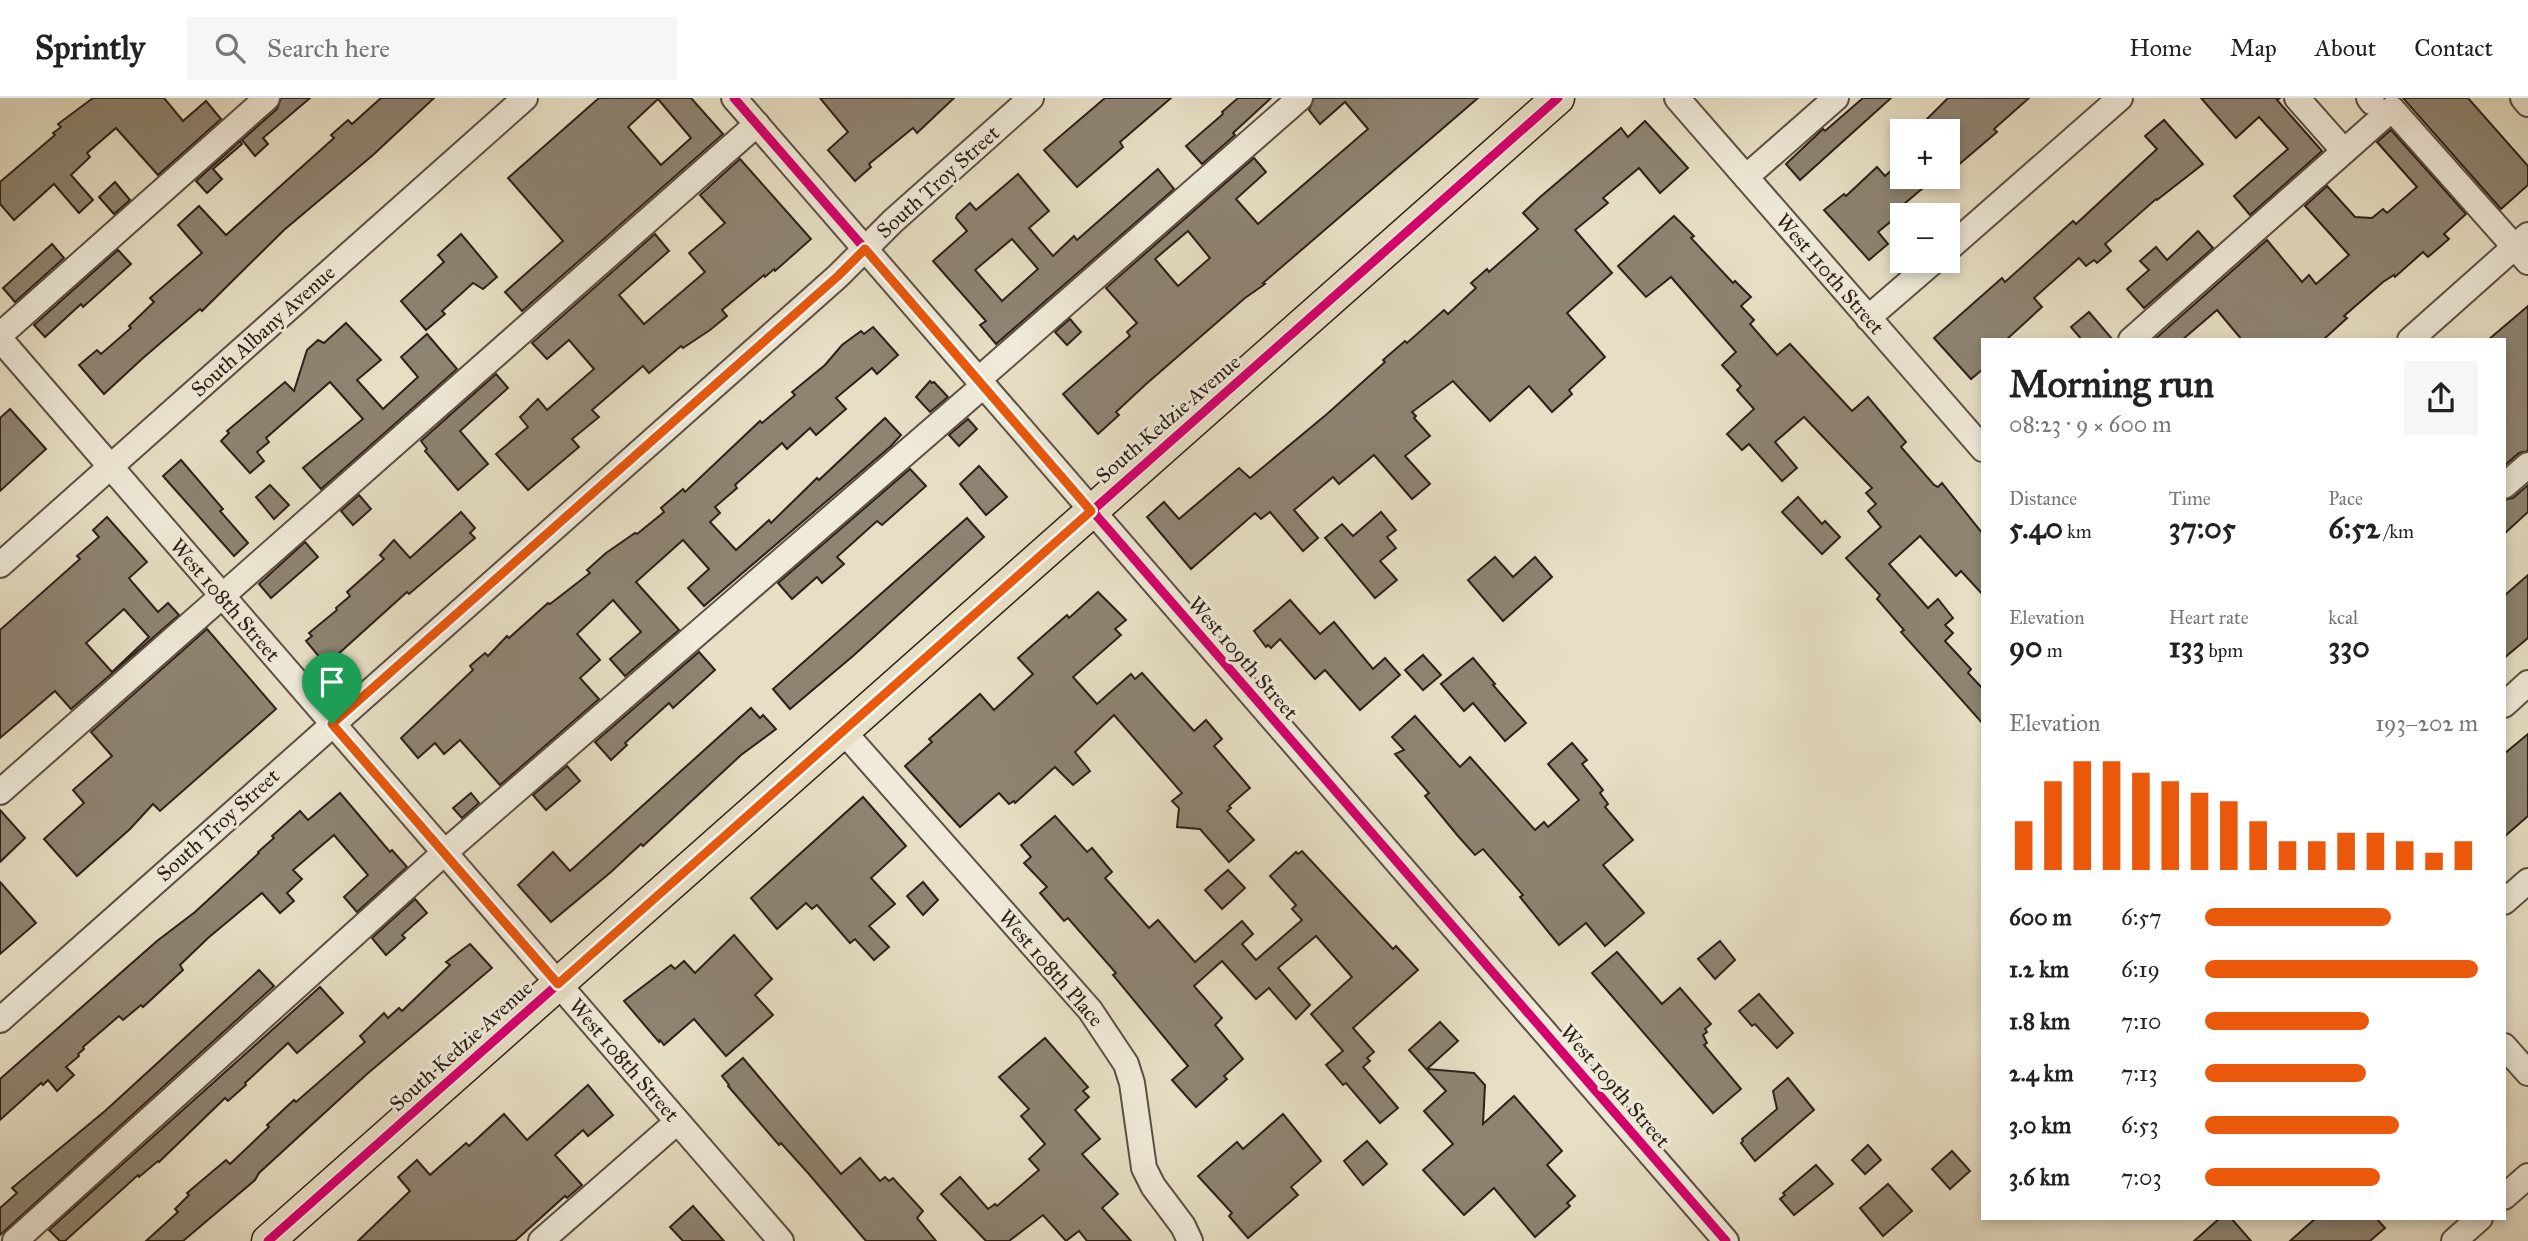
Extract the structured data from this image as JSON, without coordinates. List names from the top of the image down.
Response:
{
  "streets": {
    "main road": ["South Kedzie Avenue"],
    "street": [
      "South Troy Street",
      "West 110th Street",
      "South Albany Avenue",
      "West 108th Street",
      "West 109th Street",
      "West 108th Place"
    ]
  },
  "crossings": [
    ["South Troy Street", "West 108th Street"],
    ["South Troy Street", "West 109th Street"],
    ["South Albany Avenue", "West 108th Street"],
    ["South Kedzie Avenue", "West 108th Street"],
    ["South Kedzie Avenue", "West 109th Street"],
    ["South Kedzie Avenue", "West 108th Place"]
  ],
  "page": {
    "header": "Sprintly",
    "search": "Search here",
    "nav": [
      "Home",
      "Map",
      "About",
      "Contact"
    ],
    "map_buttons": ["+", "−"],
    "heading": ["Morning run", "08:23 · 9 × 600 m"],
    "stats": [
      ["Distance", "5.40 km"],
      ["Time", "37:05"],
      ["Pace", "6:52 /km"],
      ["Elevation", "90 m"],
      ["Heart rate", "133 bpm"],
      ["kcal", "330"]
    ],
    "chart": ["Elevation", "193–202 m"],
    "list": [
      {
        "name": "600 m",
        "note": "6:57"
      },
      {
        "name": "1.2 km",
        "note": "6:19"
      },
      {
        "name": "1.8 km",
        "note": "7:10"
      },
      {
        "name": "2.4 km",
        "note": "7:13"
      },
      {
        "name": "3.0 km",
        "note": "6:53"
      },
      {
        "name": "3.6 km",
        "note": "7:03"
      }
    ]
  }
}
